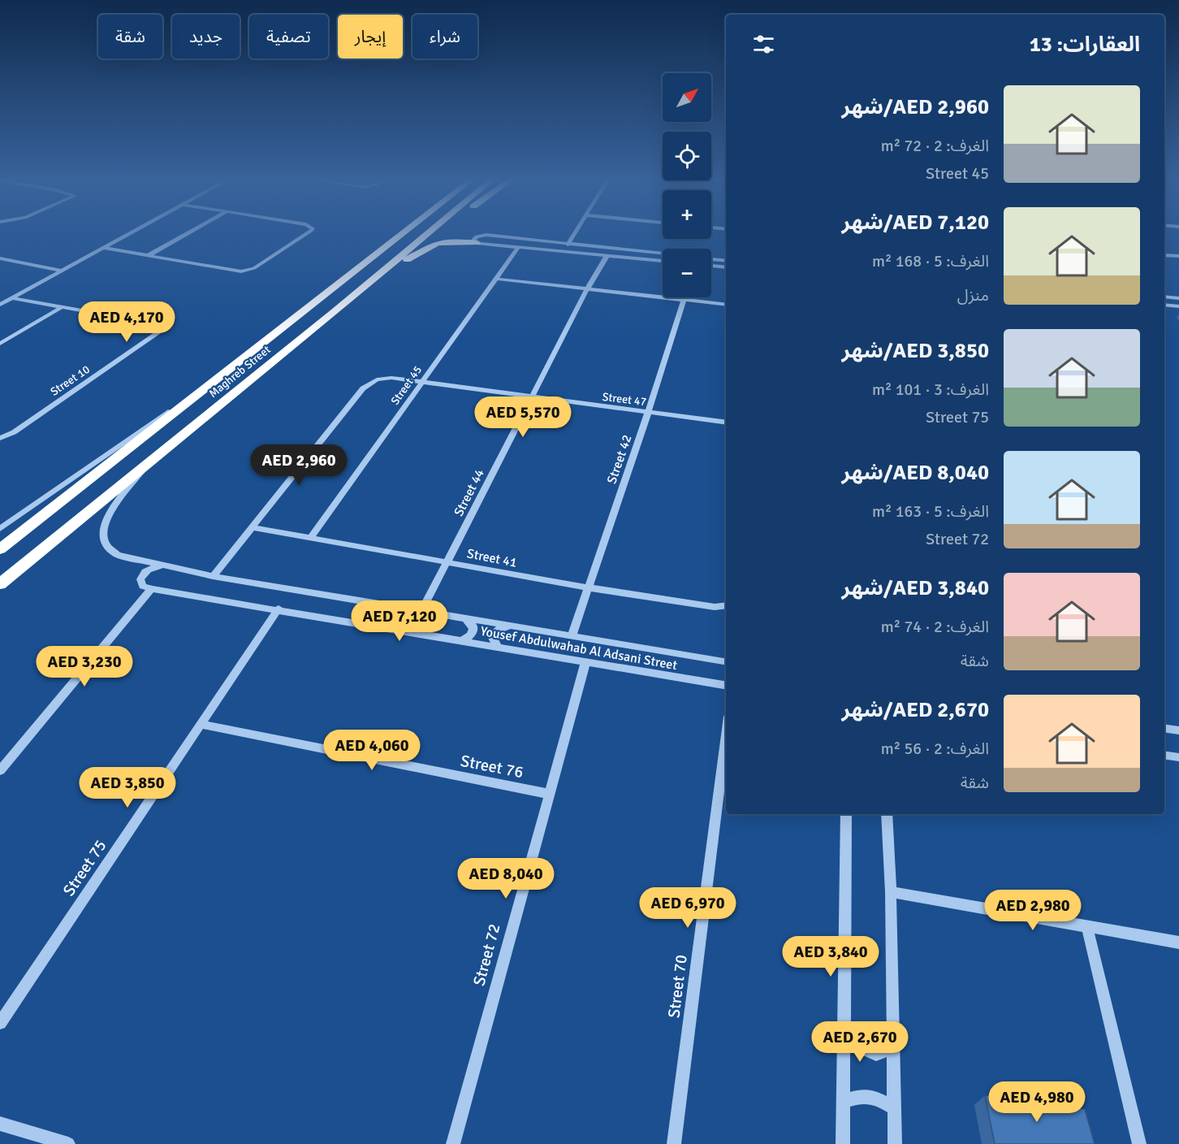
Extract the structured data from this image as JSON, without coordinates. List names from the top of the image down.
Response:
{
  "streets": {
    "highway": ["Maghreb Street"],
    "street": [
      "Street 10",
      "Street 45",
      "Street 47",
      "Street 42",
      "Street 44",
      "Street 41",
      "Yousef Abdulwahab Al Adsani Street",
      "Street 76",
      "Street 75",
      "Street 72",
      "Street 70"
    ]
  },
  "crossings": [
    ["Maghreb Street", "Yousef Abdulwahab Al Adsani Street"],
    ["Street 45", "Street 47"],
    ["Street 45", "Street 41"],
    ["Street 47", "Street 42"],
    ["Street 47", "Street 44"],
    ["Street 47", "Street 41"],
    ["Street 42", "Street 41"],
    ["Street 42", "Yousef Abdulwahab Al Adsani Street"],
    ["Street 44", "Street 41"],
    ["Street 44", "Yousef Abdulwahab Al Adsani Street"],
    ["Yousef Abdulwahab Al Adsani Street", "Street 75"],
    ["Yousef Abdulwahab Al Adsani Street", "Street 72"],
    ["Street 76", "Street 75"],
    ["Street 76", "Street 72"]
  ],
  "north": "top right",
  "page": {
    "chip": [
      "شراء",
      "إيجار",
      "تصفية",
      "جديد",
      "شقة"
    ],
    "heading": "العقارات: 13",
    "map_buttons": ["+", "−"],
    "list": [
      {
        "name": "AED 2,960/شهر",
        "note": "الغرف: 2 · 72 m² · Street 45"
      },
      {
        "name": "AED 7,120/شهر",
        "note": "الغرف: 5 · 168 m² · منزل"
      },
      {
        "name": "AED 3,850/شهر",
        "note": "الغرف: 3 · 101 m² · Street 75"
      },
      {
        "name": "AED 8,040/شهر",
        "note": "الغرف: 5 · 163 m² · Street 72"
      },
      {
        "name": "AED 3,840/شهر",
        "note": "الغرف: 2 · 74 m² · شقة"
      },
      {
        "name": "AED 2,670/شهر",
        "note": "الغرف: 2 · 56 m² · شقة"
      }
    ],
    "price": [
      "AED 4,170",
      "AED 5,570",
      "AED 2,960",
      "AED 7,120",
      "AED 3,230",
      "AED 4,060",
      "AED 3,850",
      "AED 8,040",
      "AED 6,970",
      "AED 2,980",
      "AED 3,840",
      "AED 2,670",
      "AED 4,980"
    ]
  }
}
